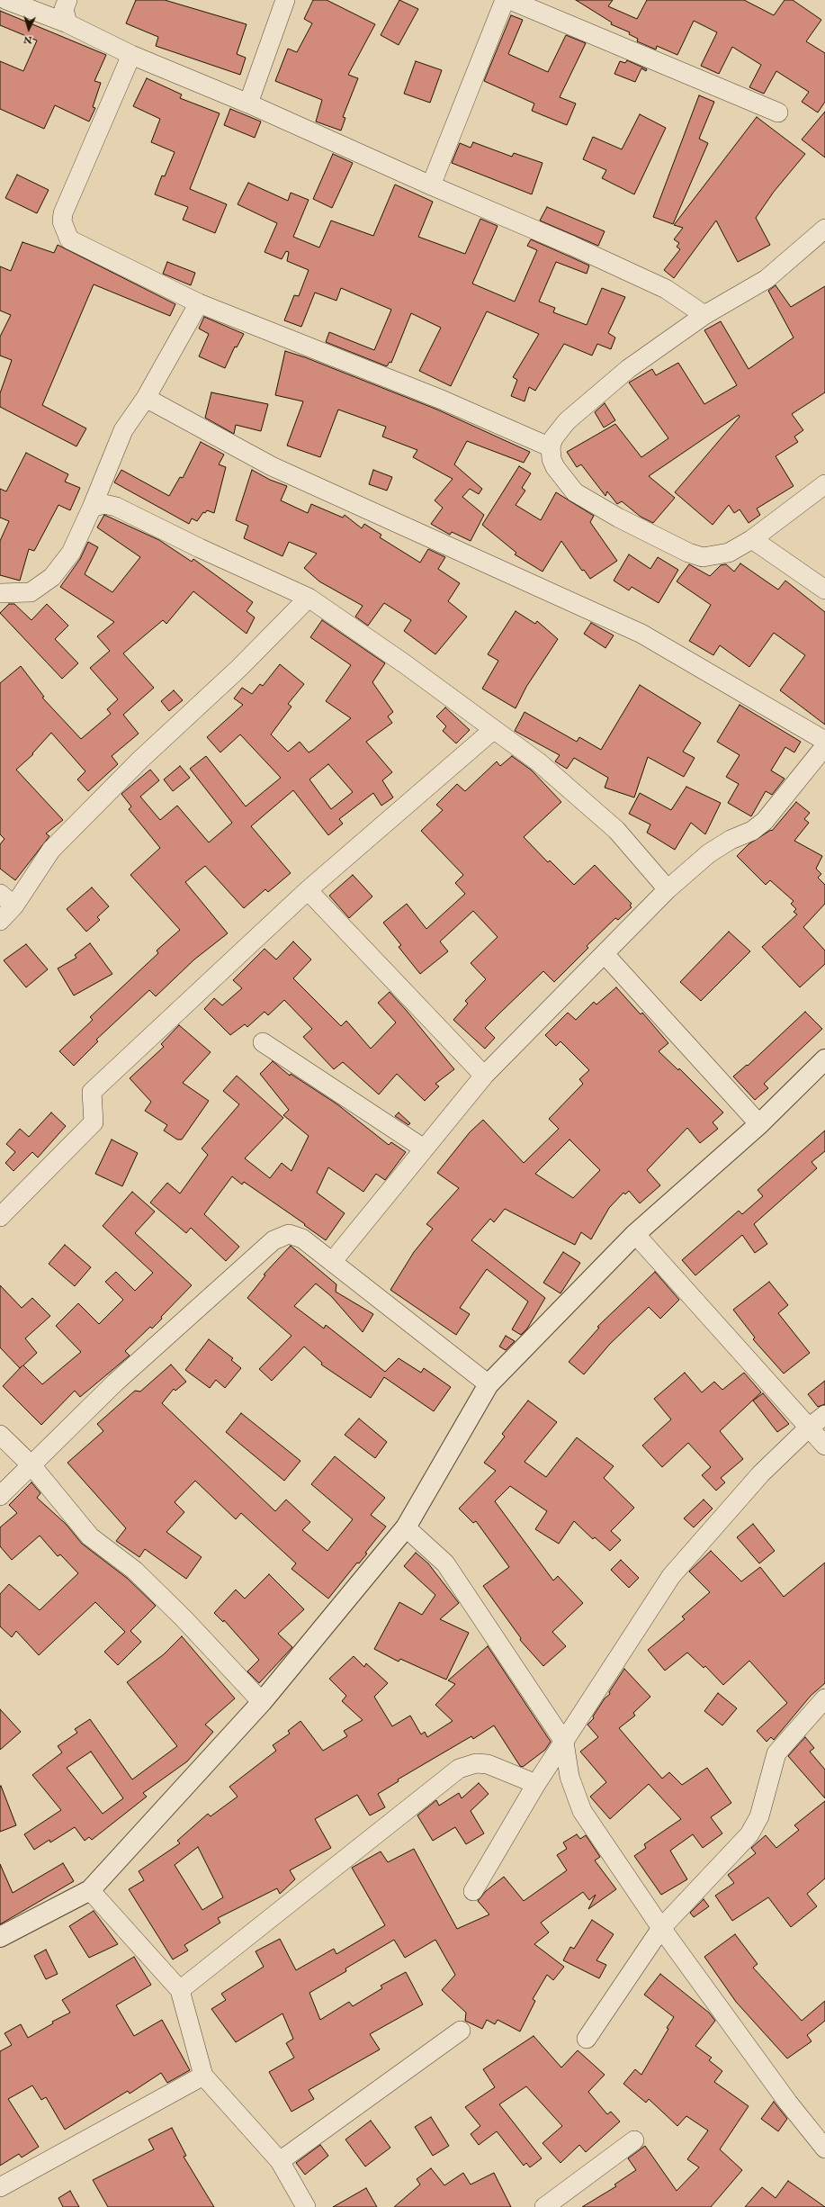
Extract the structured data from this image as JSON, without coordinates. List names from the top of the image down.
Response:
{
  "north": "bottom"
}
